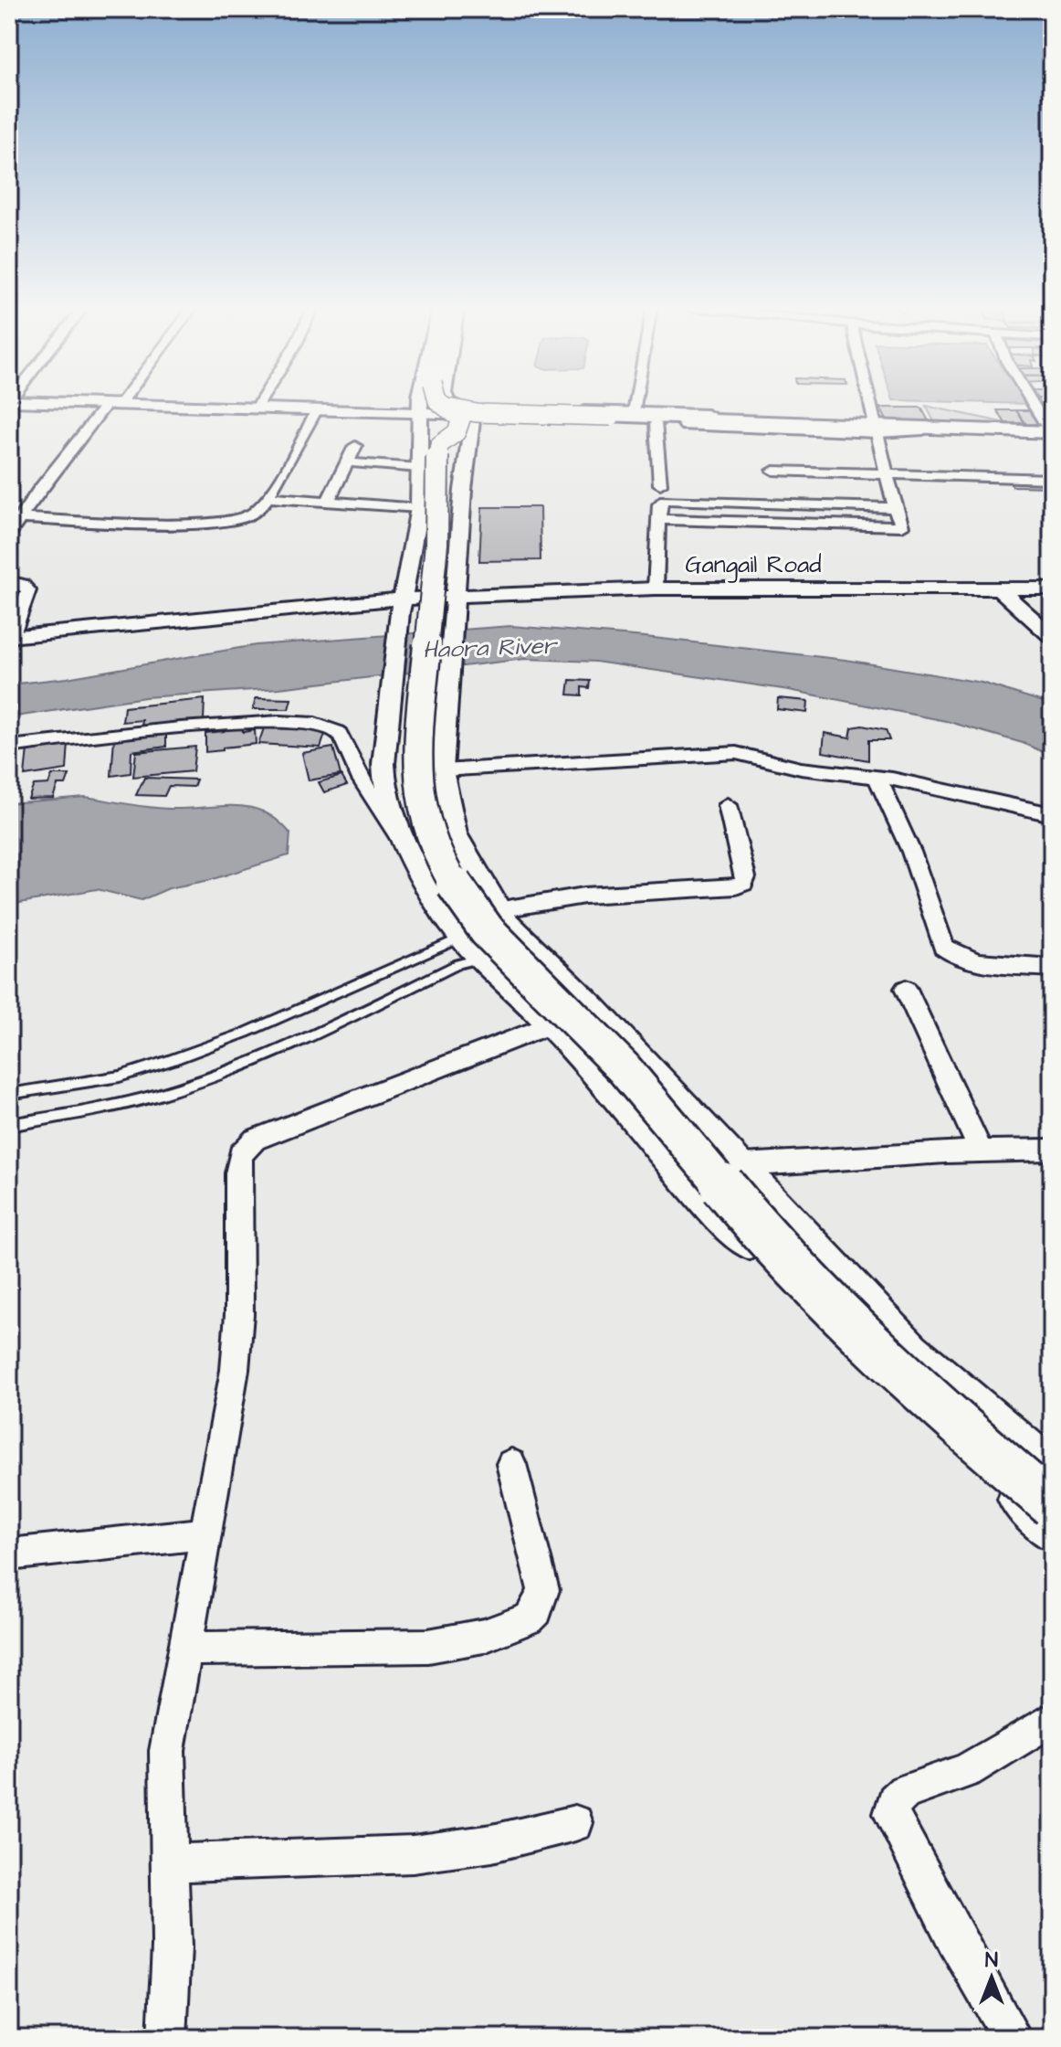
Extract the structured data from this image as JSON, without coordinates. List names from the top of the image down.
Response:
{
  "streets": {
    "street": ["Gangail Road"]
  },
  "water": ["Haora River"],
  "north": "top"
}
